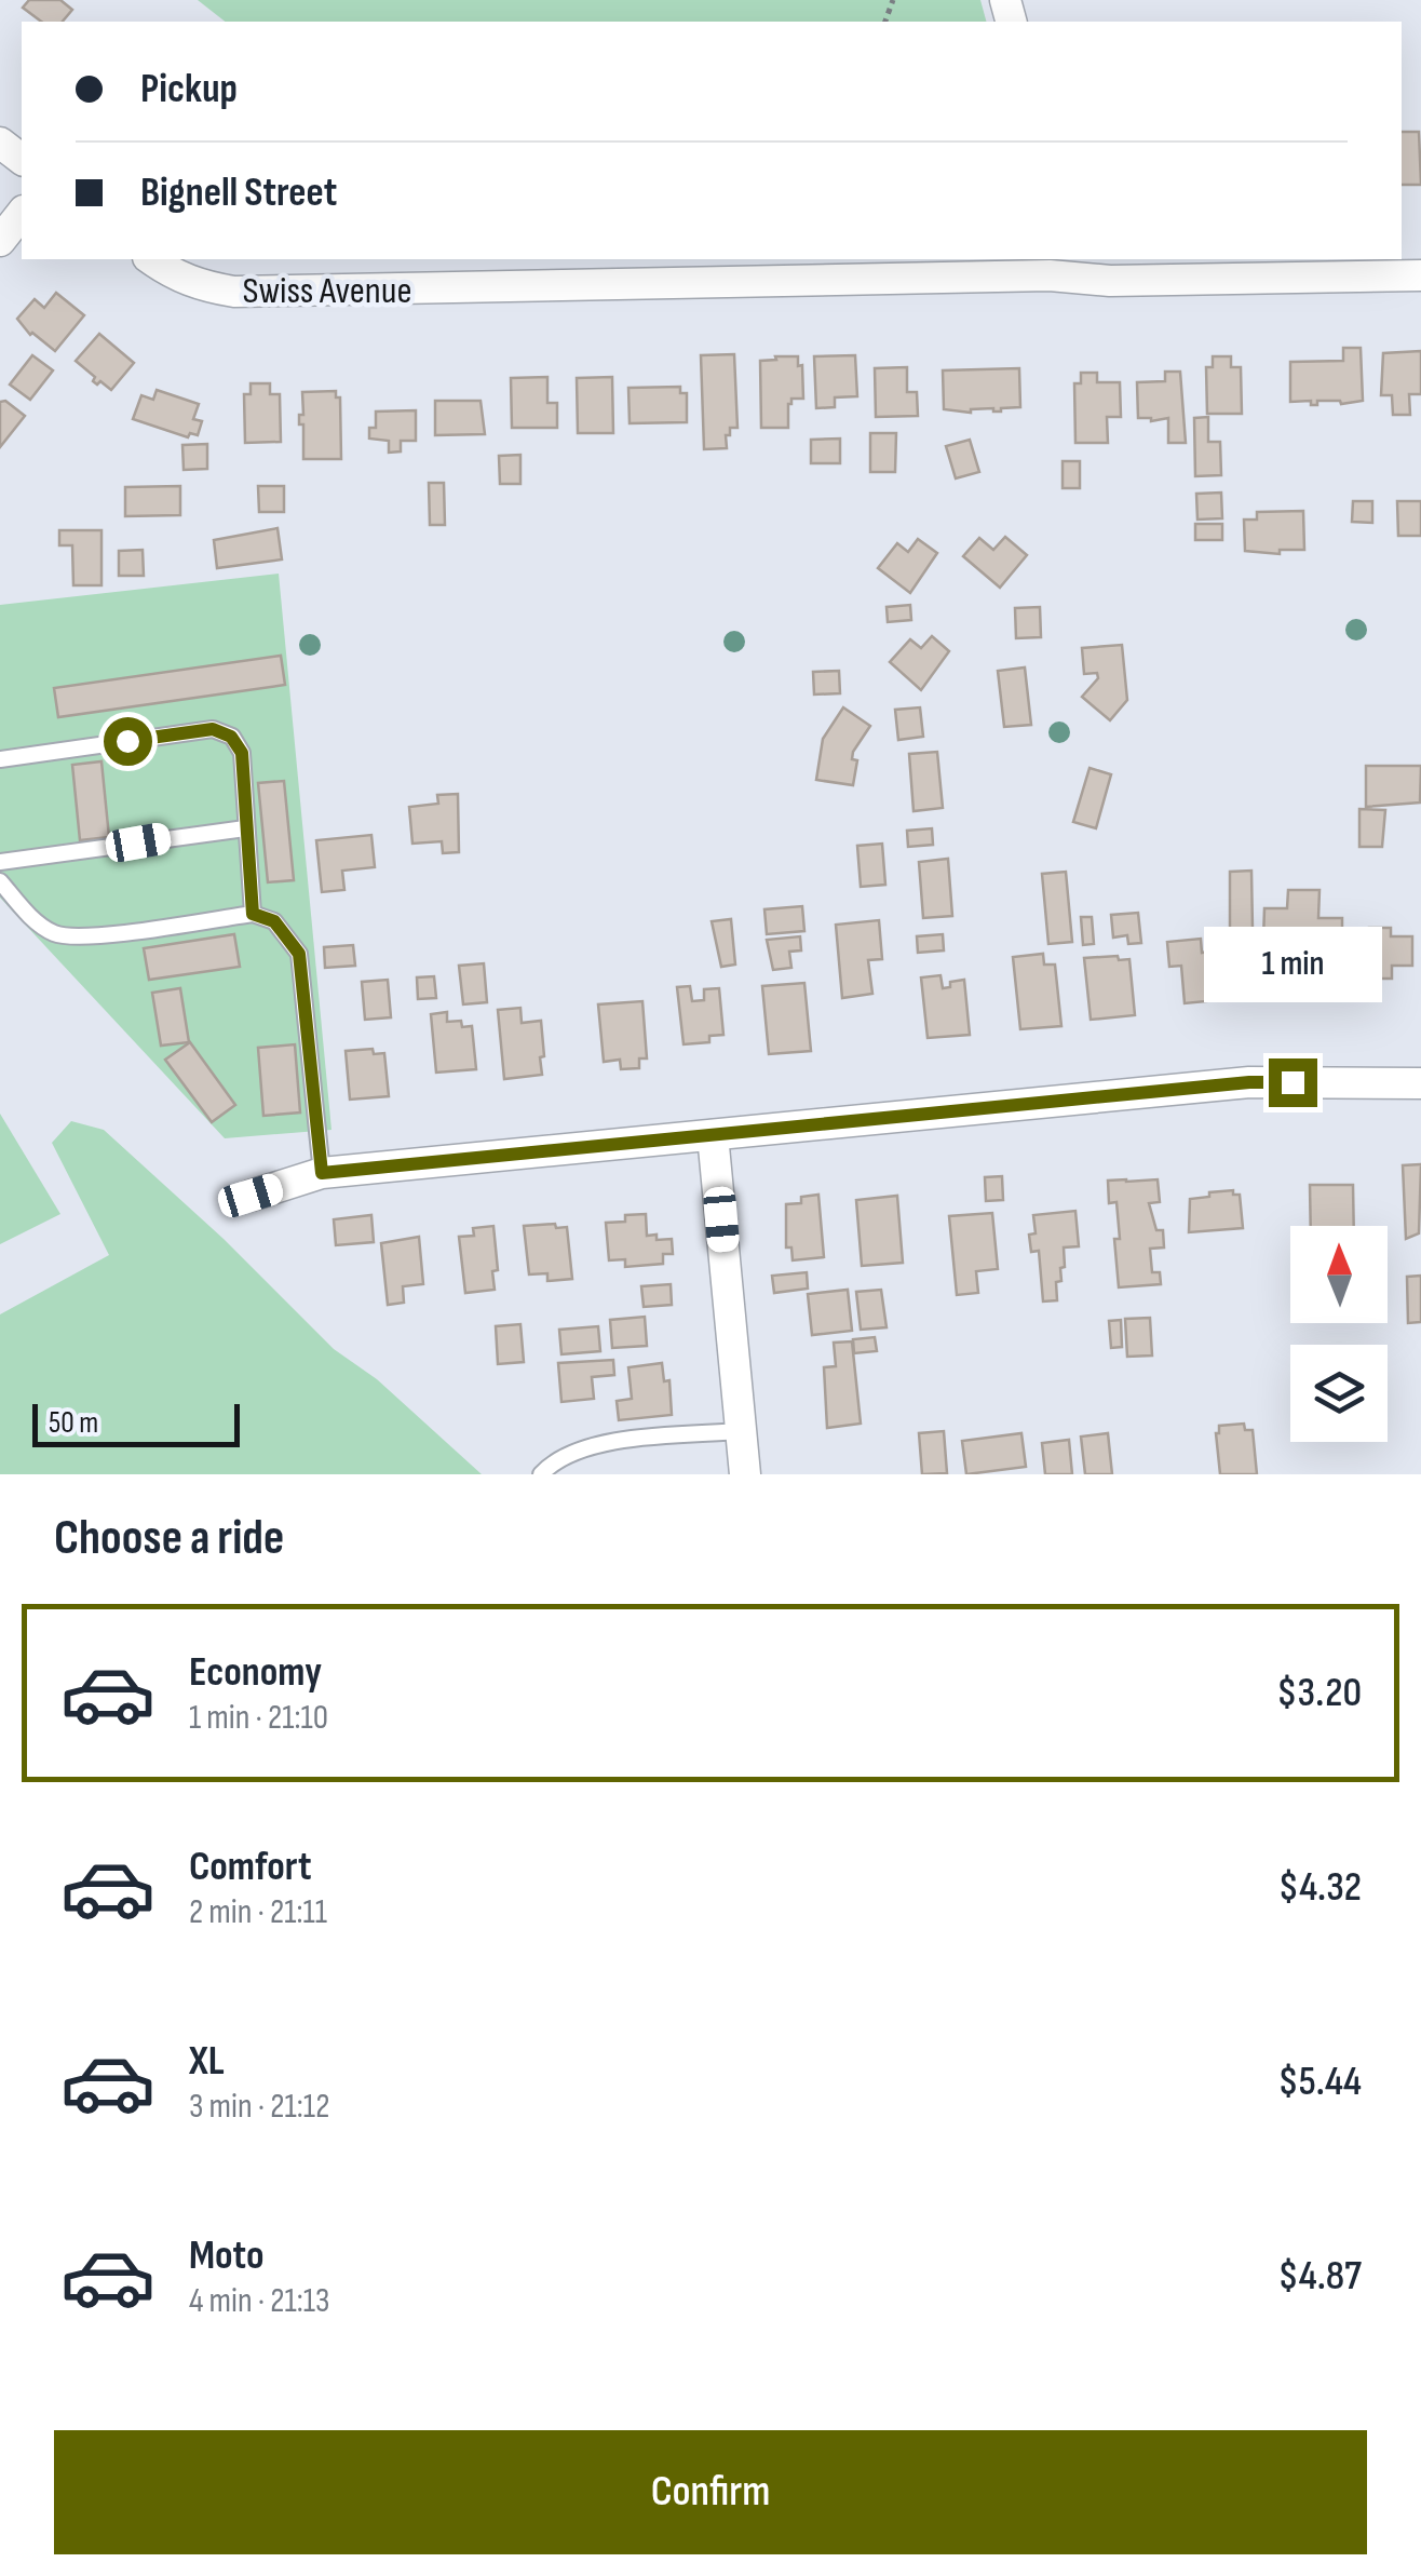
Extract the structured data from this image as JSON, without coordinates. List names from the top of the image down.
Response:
{
  "streets": {
    "street": ["Swiss Avenue"]
  },
  "scale_bar": "50 m",
  "north": "top",
  "page": {
    "banner": ["Pickup", "Bignell Street"],
    "bubble": "1 min",
    "scale": "50 m",
    "heading": "Choose a ride",
    "list": [
      {
        "name": "Economy",
        "note": "1 min · 21:10",
        "value": "$3.20"
      },
      {
        "name": "Comfort",
        "note": "2 min · 21:11",
        "value": "$4.32"
      },
      {
        "name": "XL",
        "note": "3 min · 21:12",
        "value": "$5.44"
      },
      {
        "name": "Moto",
        "note": "4 min · 21:13",
        "value": "$4.87"
      }
    ],
    "buttons": "Confirm"
  }
}
